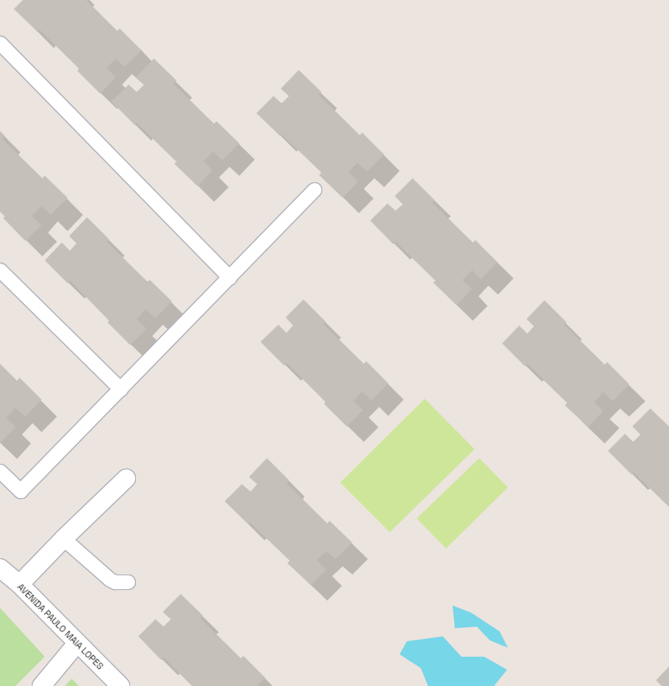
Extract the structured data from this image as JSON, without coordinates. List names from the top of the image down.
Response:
{
  "streets": {
    "street": ["AVENIDA PAULO MAIA LOPES"]
  }
}
